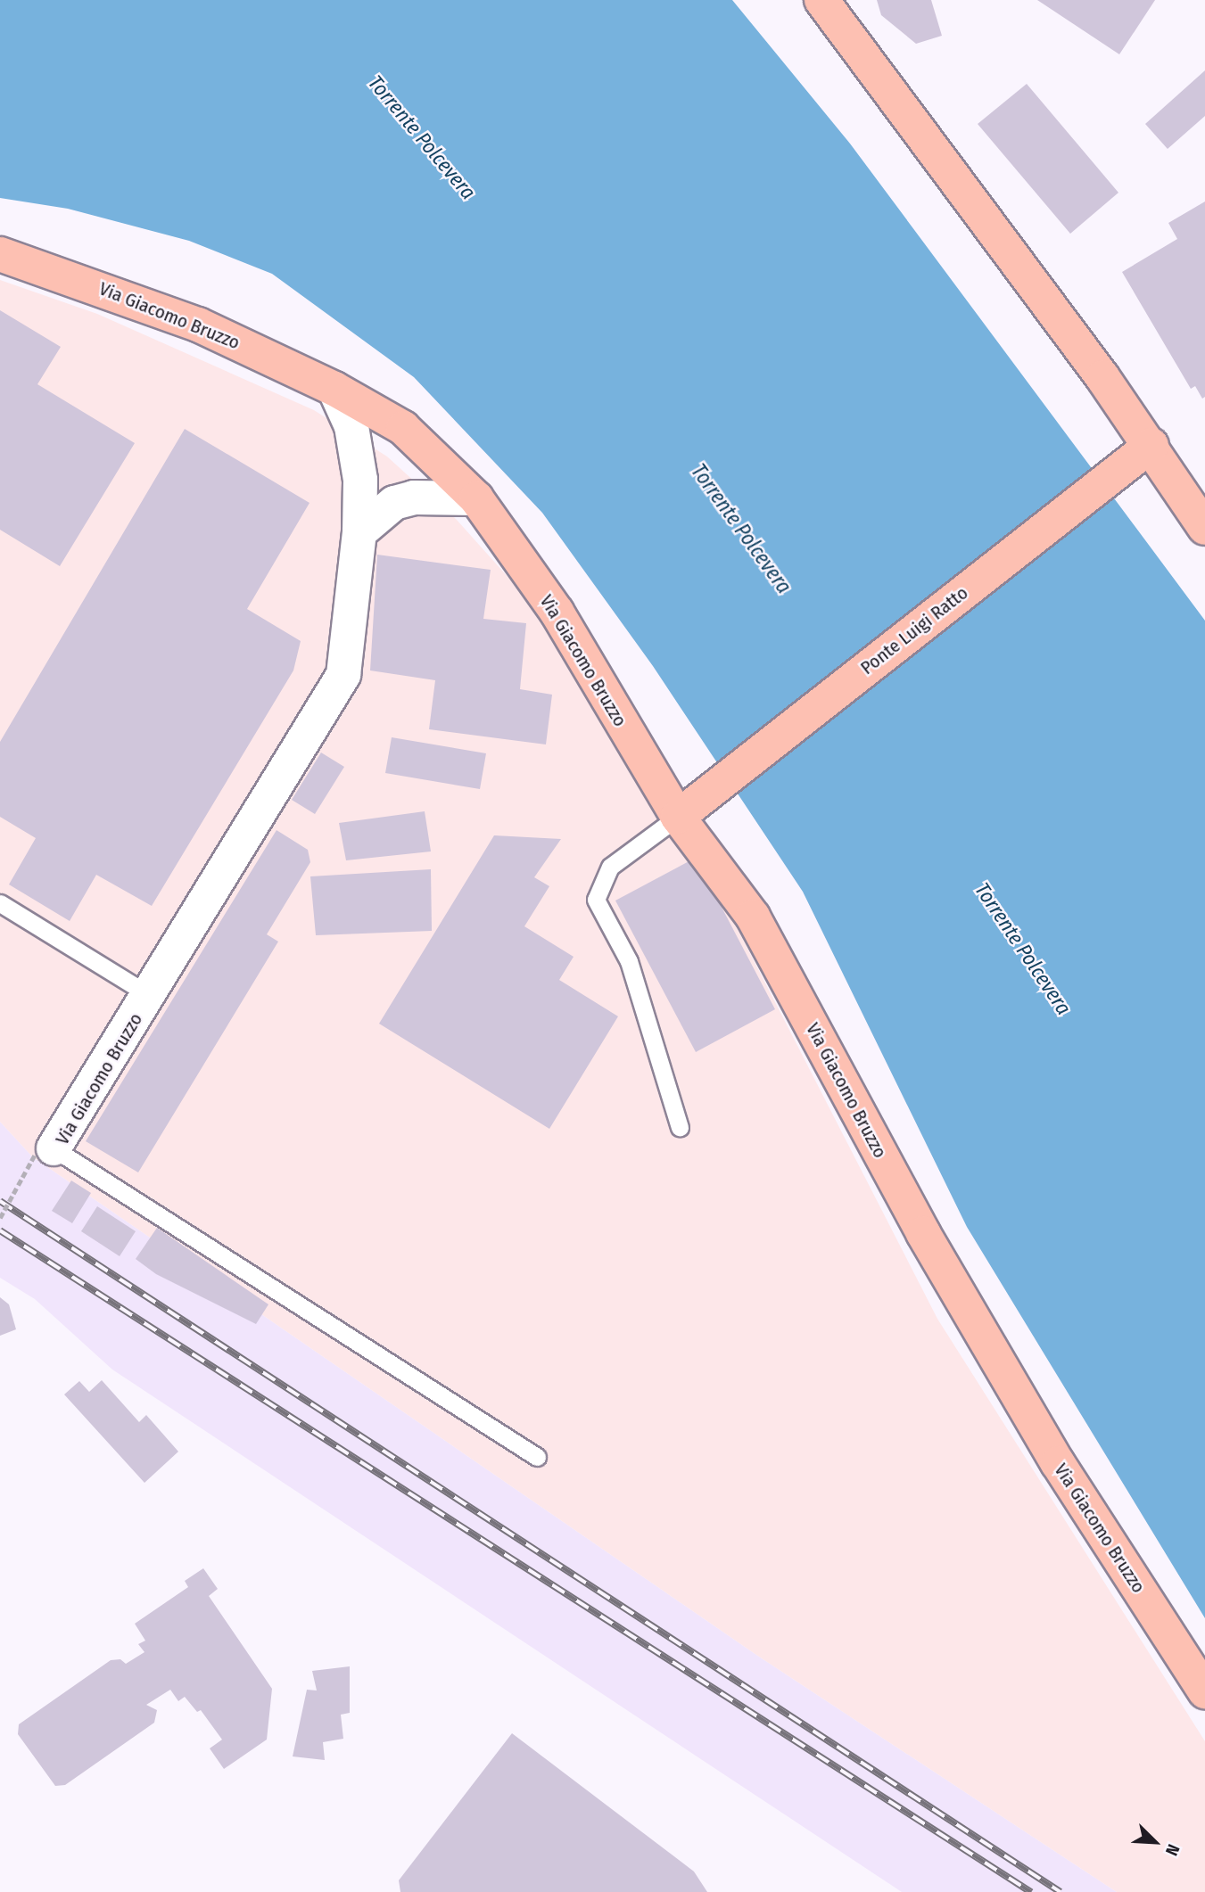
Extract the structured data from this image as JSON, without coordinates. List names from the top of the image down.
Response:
{
  "streets": {
    "main road": ["Via Giacomo Bruzzo", "Ponte Luigi Ratto"]
  },
  "crossings": [
    ["Via Giacomo Bruzzo", "Ponte Luigi Ratto"]
  ],
  "water": ["Torrente Polcevera"],
  "north": "bottom right"
}
